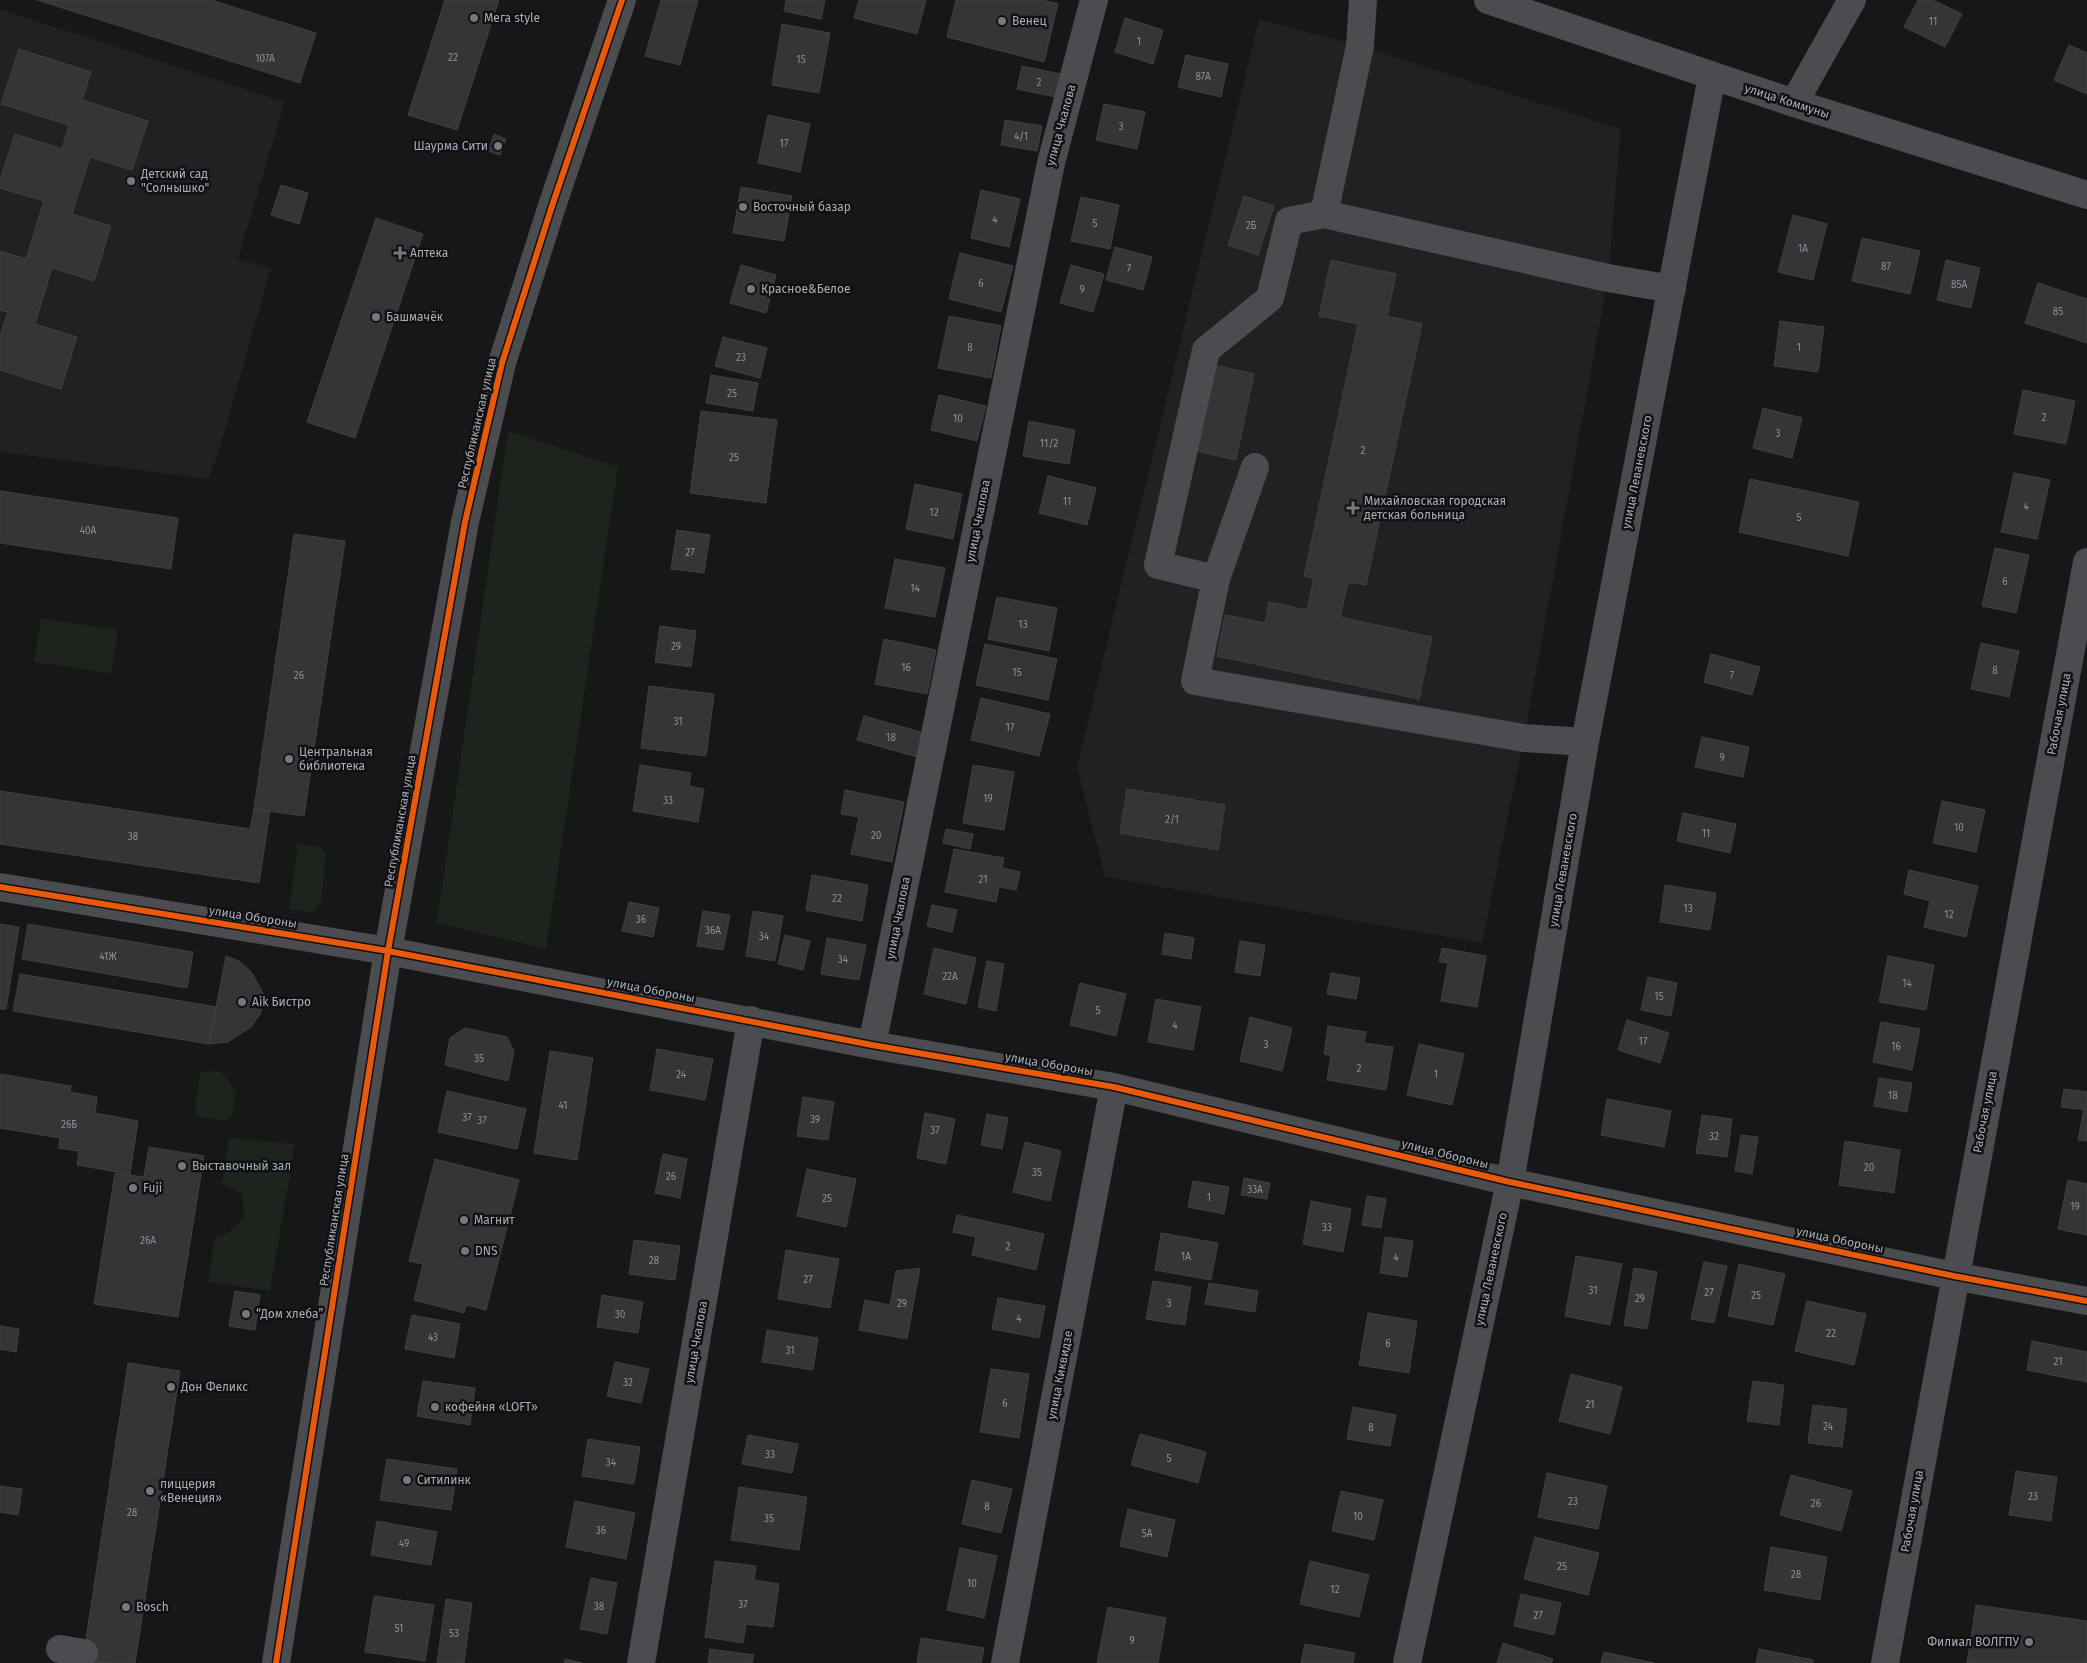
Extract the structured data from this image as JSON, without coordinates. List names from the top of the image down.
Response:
{
  "streets": {
    "street": [
      "улица Коммуны",
      "улица Чкалова",
      "Республиканская улица",
      "улица Леваневского",
      "Рабочая улица",
      "улица Обороны",
      "улица Киквидзе"
    ]
  },
  "crossings": [
    ["улица Коммуны", "улица Леваневского"],
    ["улица Чкалова", "улица Обороны"],
    ["Республиканская улица", "улица Обороны"],
    ["улица Леваневского", "улица Обороны"],
    ["Рабочая улица", "улица Обороны"],
    ["улица Обороны", "улица Киквидзе"]
  ],
  "places": {
    "other": [
      "Мега style",
      "Венец",
      "Шаурма Сити",
      "Детский сад \"Солнышко\"",
      "Восточный базар",
      "Красное&Белое",
      "Башмачёк",
      "Центральная библиотека",
      "Aik Бистро",
      "Выставочный зал",
      "Fuji",
      "Магнит",
      "DNS",
      "“Дом хлеба”",
      "Дон Феликс",
      "кофейня «LOFT»",
      "Ситилинк",
      "пиццерия «Венеция»",
      "Bosch",
      "Филиал ВОЛГПУ"
    ],
    "health": ["Аптека", "Михайловская городская детская больница"]
  },
  "house_numbers": [
    "11",
    "1",
    "22",
    "107А",
    "15",
    "87А",
    "2",
    "3",
    "4/1",
    "17",
    "4",
    "5",
    "2Б",
    "1А",
    "87",
    "7",
    "6",
    "85А",
    "9",
    "85",
    "8",
    "1",
    "23",
    "25",
    "2",
    "10",
    "3",
    "11/2",
    "2",
    "25",
    "11",
    "4",
    "12",
    "5",
    "40А",
    "27",
    "6",
    "14",
    "13",
    "29",
    "16",
    "8",
    "15",
    "26",
    "7",
    "31",
    "17",
    "18",
    "9",
    "19",
    "33",
    "2/1",
    "10",
    "11",
    "20",
    "38",
    "21",
    "22",
    "13",
    "12",
    "36",
    "36А",
    "34",
    "41Ж",
    "34",
    "22А",
    "14",
    "15",
    "5",
    "4",
    "17",
    "3",
    "16",
    "35",
    "2",
    "24",
    "1",
    "18",
    "41",
    "37",
    "39",
    "37",
    "26Б",
    "37",
    "32",
    "20",
    "35",
    "26",
    "33А",
    "1",
    "25",
    "19",
    "33",
    "26А",
    "2",
    "1А",
    "4",
    "28",
    "27",
    "31",
    "27",
    "25",
    "29",
    "29",
    "3",
    "30",
    "4",
    "22",
    "43",
    "6",
    "31",
    "21",
    "32",
    "6",
    "21",
    "24",
    "8",
    "33",
    "5",
    "34",
    "23",
    "23",
    "26",
    "8",
    "28",
    "10",
    "35",
    "36",
    "5А",
    "49",
    "25",
    "28",
    "10",
    "12",
    "37",
    "38",
    "27",
    "51",
    "53",
    "9"
  ]
}
